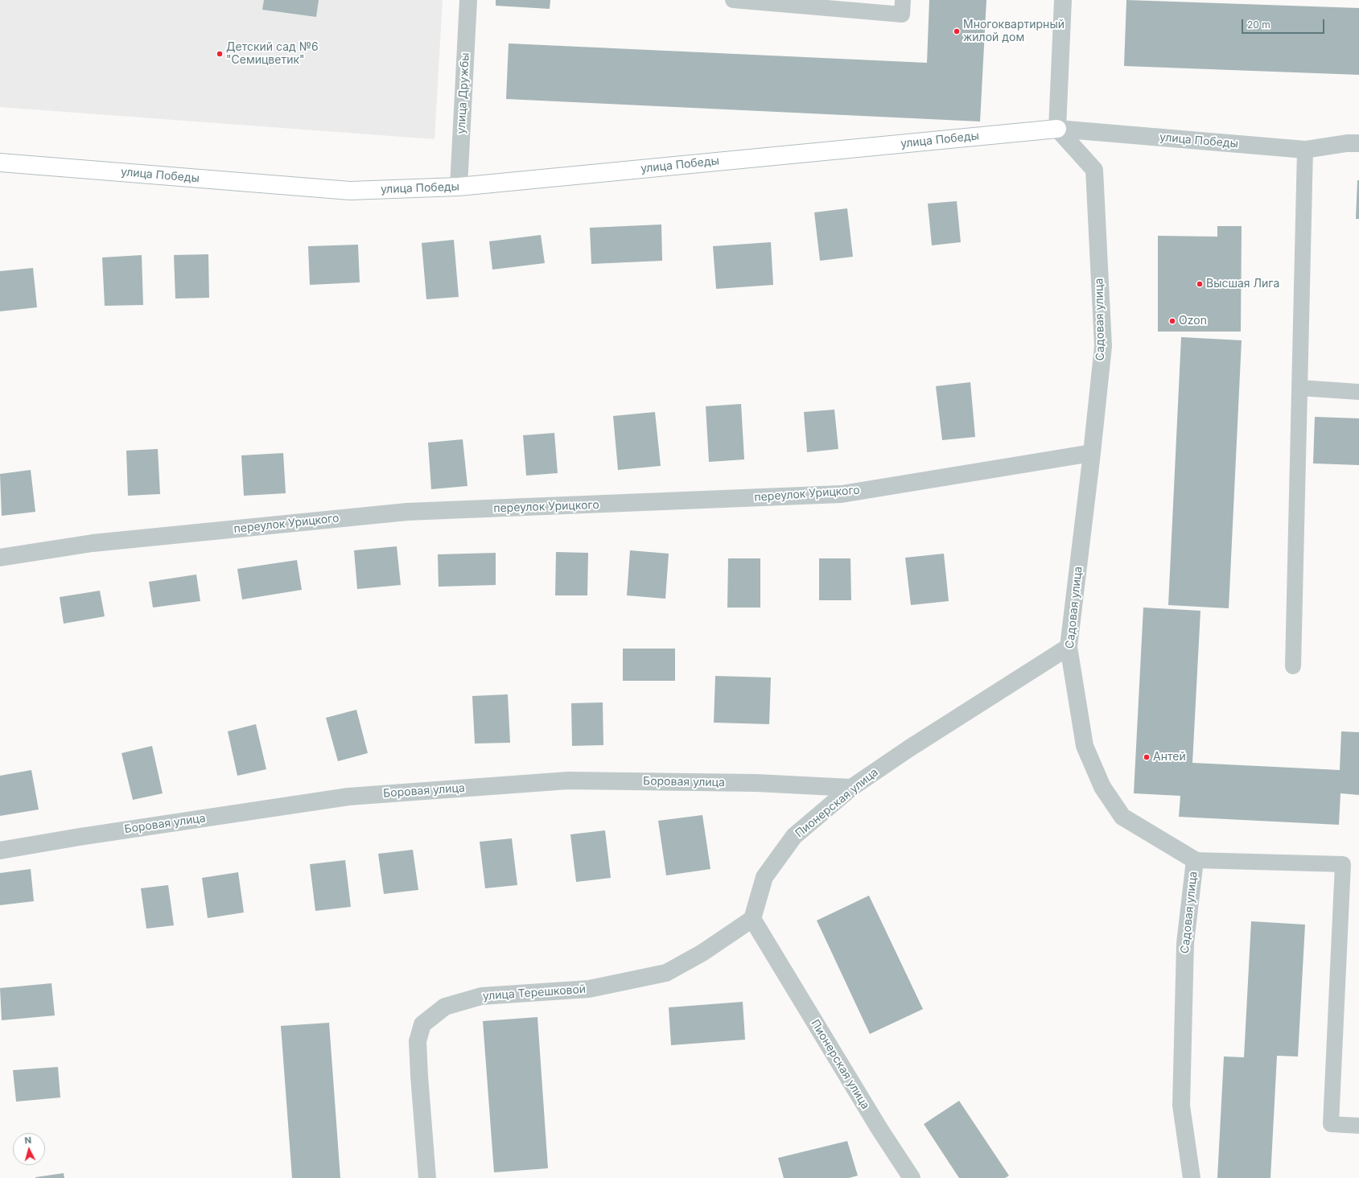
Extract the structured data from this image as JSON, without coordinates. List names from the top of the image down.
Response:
{
  "streets": {
    "street": [
      "улица Дружбы",
      "улица Победы",
      "Садовая улица",
      "переулок Урицкого",
      "Боровая улица",
      "Пионерская улица",
      "улица Терешковой"
    ]
  },
  "crossings": [
    ["улица Дружбы", "улица Победы"],
    ["улица Победы", "Садовая улица"],
    ["Садовая улица", "переулок Урицкого"],
    ["Садовая улица", "Пионерская улица"],
    ["Боровая улица", "Пионерская улица"],
    ["Пионерская улица", "улица Терешковой"]
  ],
  "places": [
    "Многоквартирный жилой дом",
    "Детский сад №6 \"Семицветик\"",
    "Высшая Лига",
    "Ozon",
    "Антей"
  ],
  "scale_bar": "20 m",
  "north": "top"
}
